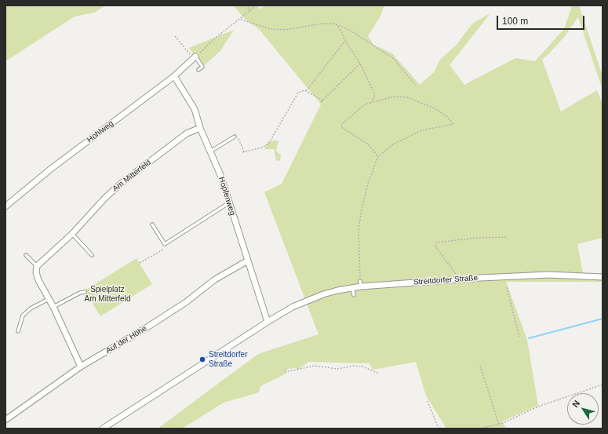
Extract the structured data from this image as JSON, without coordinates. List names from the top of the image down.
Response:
{
  "streets": {
    "street": [
      "Hohlweg",
      "Am Mitterfeld",
      "Hopfenweg",
      "Streitdorfer Straße",
      "Auf der Höhe"
    ]
  },
  "crossings": [
    ["Hohlweg", "Hopfenweg"],
    ["Am Mitterfeld", "Hopfenweg"],
    ["Hopfenweg", "Streitdorfer Straße"],
    ["Hopfenweg", "Auf der Höhe"]
  ],
  "parks": ["Spielplatz Am Mitterfeld"],
  "places": ["Streitdorfer Straße"],
  "scale_bar": "100 m",
  "north": "top left"
}
